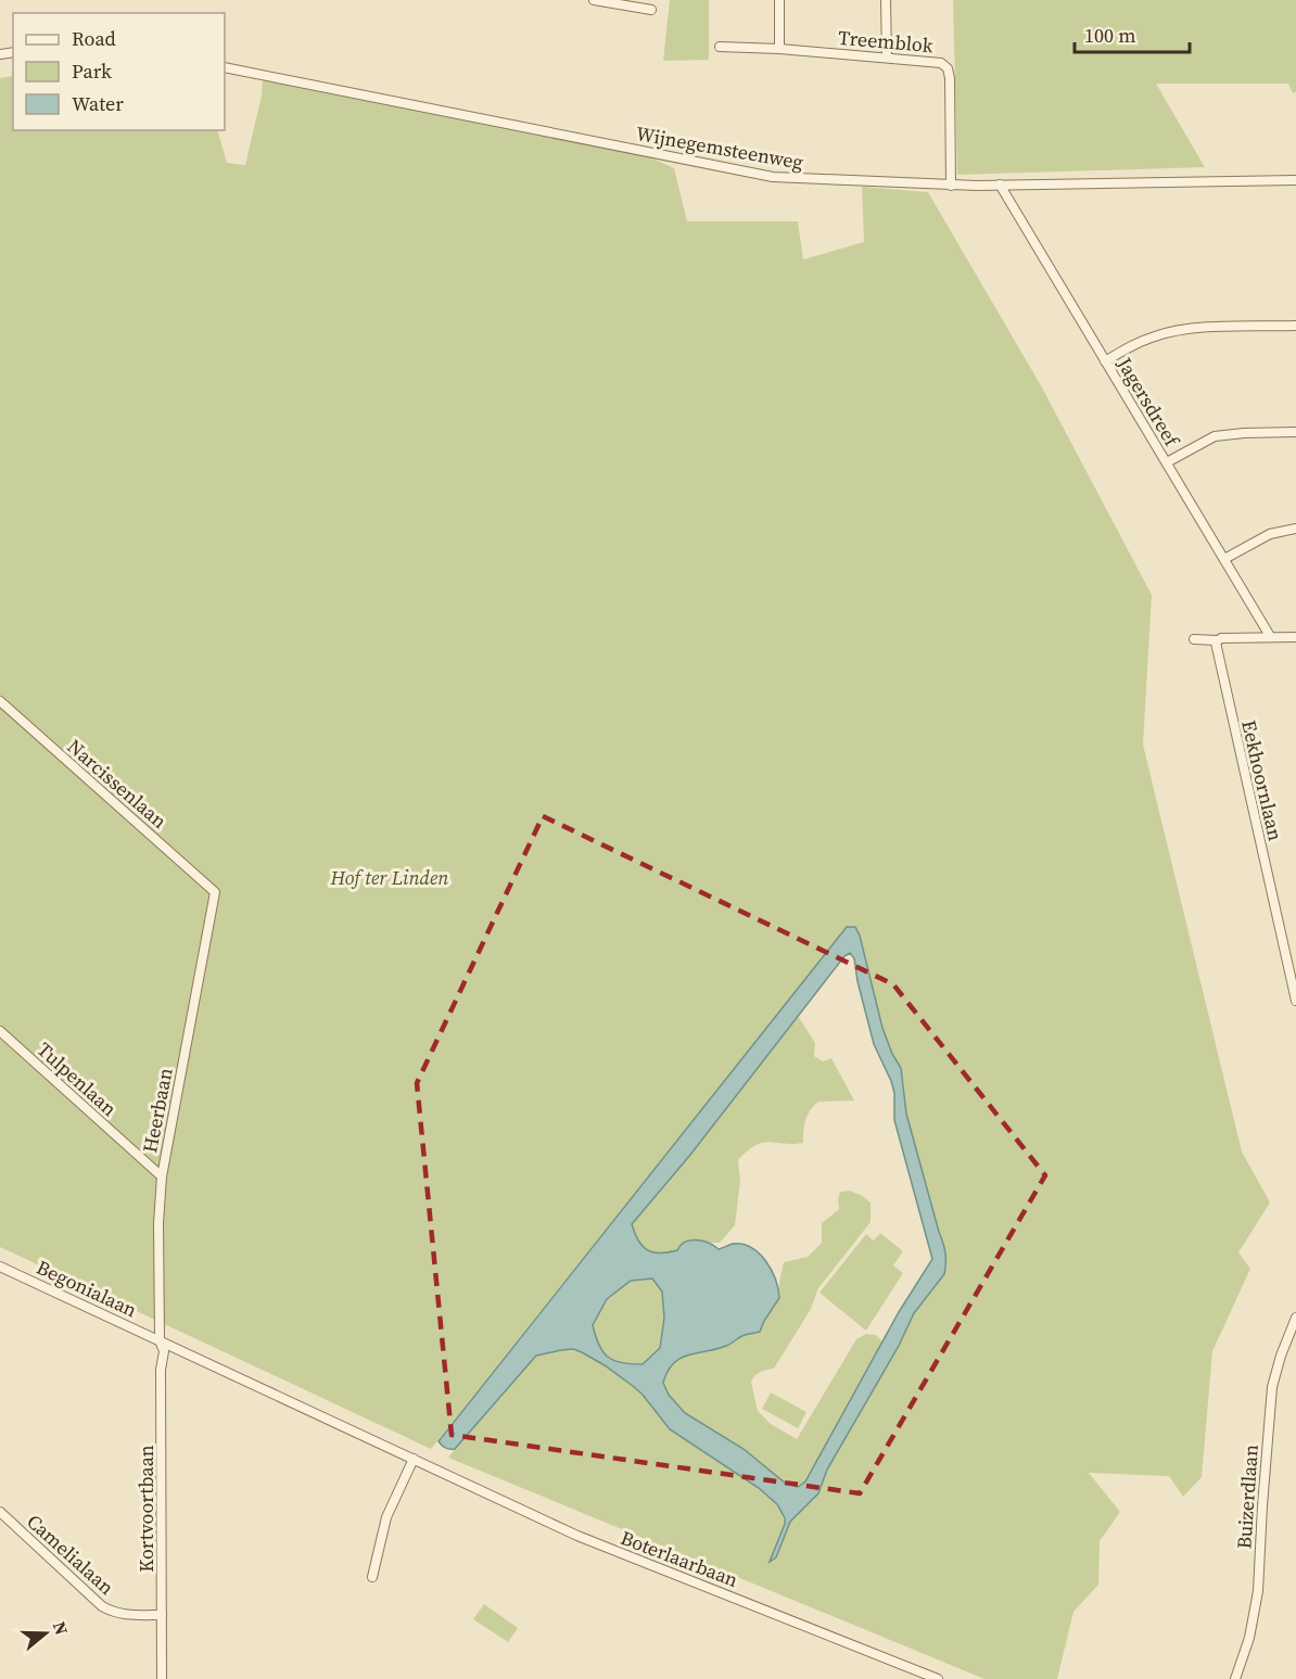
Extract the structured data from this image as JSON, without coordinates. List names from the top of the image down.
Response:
{
  "streets": {
    "street": [
      "Treemblok",
      "Wijnegemsteenweg",
      "Jagersdreef",
      "Eekhoornlaan",
      "Narcissenlaan",
      "Tulpenlaan",
      "Heerbaan",
      "Begonialaan",
      "Buizerdlaan",
      "Kortvoortbaan",
      "Camelialaan",
      "Boterlaarbaan"
    ]
  },
  "crossings": [
    ["Treemblok", "Wijnegemsteenweg"],
    ["Wijnegemsteenweg", "Jagersdreef"],
    ["Narcissenlaan", "Heerbaan"],
    ["Tulpenlaan", "Heerbaan"],
    ["Heerbaan", "Begonialaan"],
    ["Heerbaan", "Kortvoortbaan"],
    ["Heerbaan", "Boterlaarbaan"],
    ["Begonialaan", "Kortvoortbaan"],
    ["Begonialaan", "Boterlaarbaan"],
    ["Kortvoortbaan", "Camelialaan"],
    ["Kortvoortbaan", "Boterlaarbaan"]
  ],
  "parks": ["Hof ter Linden"],
  "legend": ["Road", "Park", "Water"],
  "scale_bar": "100 m",
  "north": "right"
}
